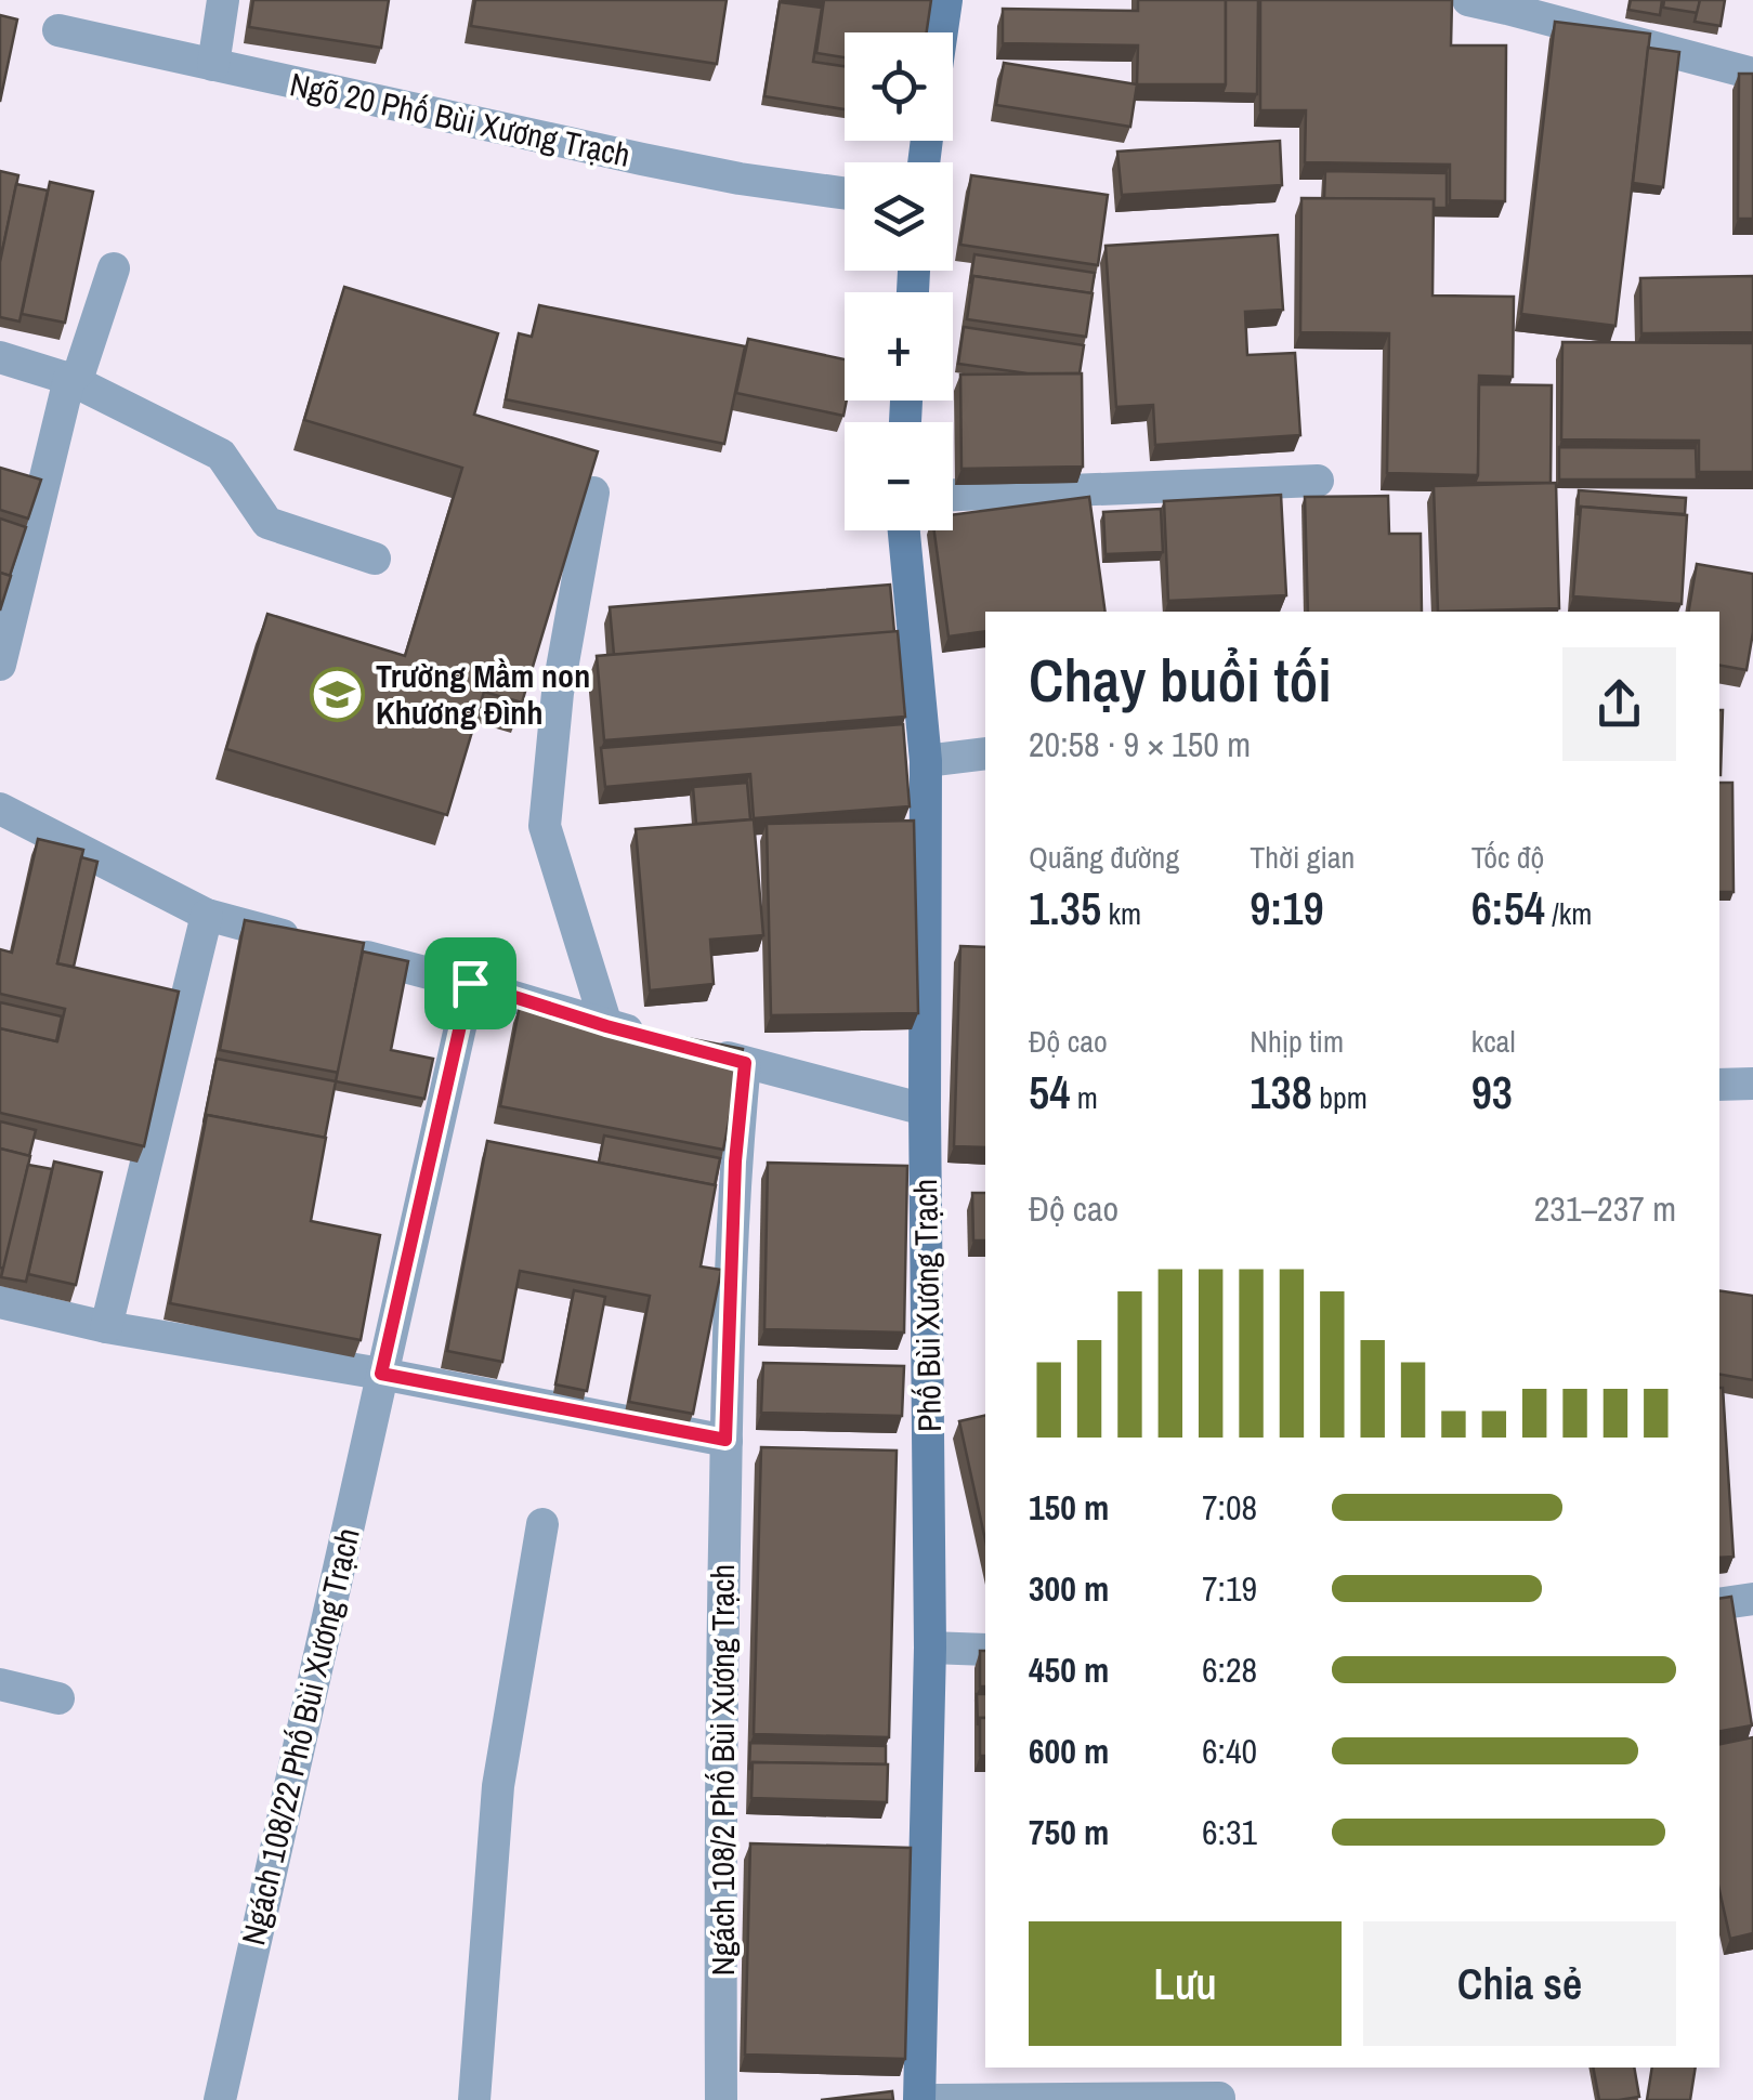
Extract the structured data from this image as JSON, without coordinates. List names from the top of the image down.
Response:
{
  "streets": {
    "street": [
      "Ngõ 20 Phố Bùi Xương Trạch",
      "Phố Bùi Xương Trạch",
      "Ngách 108/22 Phố Bùi Xương Trạch",
      "Ngách 108/2 Phố Bùi Xương Trạch"
    ]
  },
  "places": {
    "school or university": ["Trường Mầm non Khương Đình"]
  },
  "page": {
    "map_buttons": ["+", "−"],
    "heading": ["Chạy buổi tối", "20:58 · 9 × 150 m"],
    "stats": [
      ["Quãng đường", "1.35 km"],
      ["Thời gian", "9:19"],
      ["Tốc độ", "6:54 /km"],
      ["Độ cao", "54 m"],
      ["Nhịp tim", "138 bpm"],
      ["kcal", "93"]
    ],
    "chart": ["Độ cao", "231–237 m"],
    "list": [
      {
        "name": "150 m",
        "note": "7:08"
      },
      {
        "name": "300 m",
        "note": "7:19"
      },
      {
        "name": "450 m",
        "note": "6:28"
      },
      {
        "name": "600 m",
        "note": "6:40"
      },
      {
        "name": "750 m",
        "note": "6:31"
      }
    ],
    "buttons": ["Lưu", "Chia sẻ"]
  }
}
